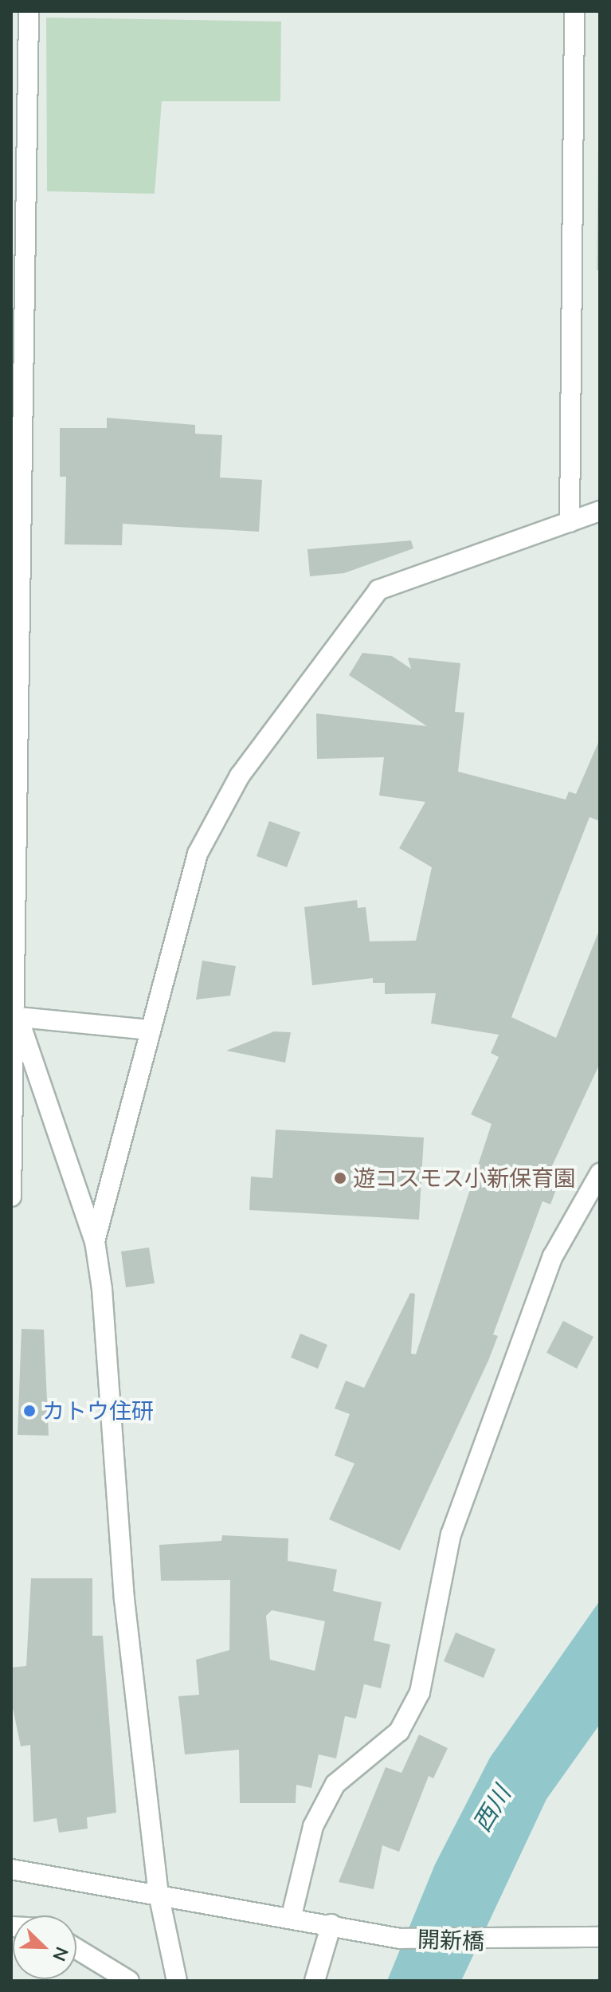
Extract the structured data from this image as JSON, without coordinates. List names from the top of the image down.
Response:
{
  "streets": {
    "street": ["開新橋"]
  },
  "water": ["西川"],
  "places": ["遊コスモス小新保育園", "カトウ住研"],
  "north": "bottom right"
}
